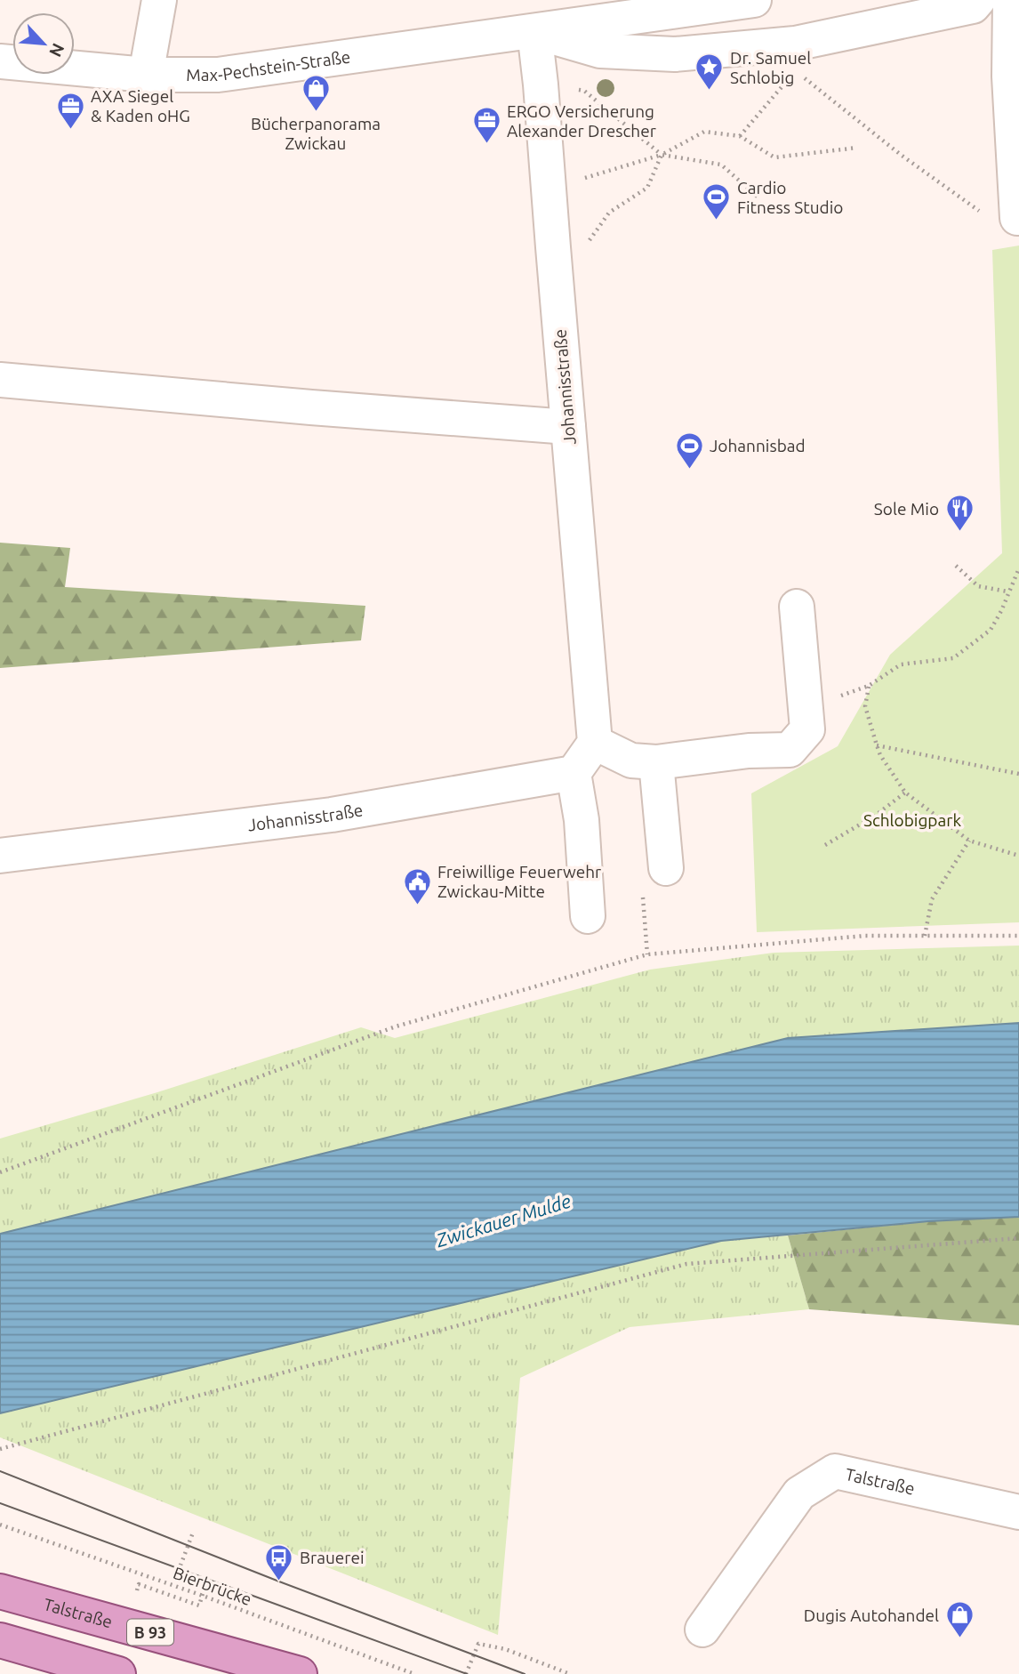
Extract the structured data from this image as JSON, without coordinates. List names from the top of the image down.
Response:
{
  "streets": {
    "main road": ["Talstraße", "B 93"],
    "street": ["Max-Pechstein-Straße", "Johannisstraße"],
    "path": ["Bierbrücke"]
  },
  "crossings": [
    ["Max-Pechstein-Straße", "Johannisstraße"]
  ],
  "water": ["Zwickauer Mulde"],
  "parks": ["Schlobigpark"],
  "places": {
    "place": ["Dr. Samuel Schlobig"],
    "shop": ["Bücherpanorama Zwickau", "Dugis Autohandel"],
    "office": ["AXA Siegel & Kaden oHG", "ERGO Versicherung Alexander Drescher"],
    "sports": ["Cardio Fitness Studio", "Johannisbad"],
    "restaurant": ["Sole Mio"],
    "public building": ["Freiwillige Feuerwehr Zwickau-Mitte"],
    "bus stop": ["Brauerei"]
  },
  "north": "bottom right"
}
